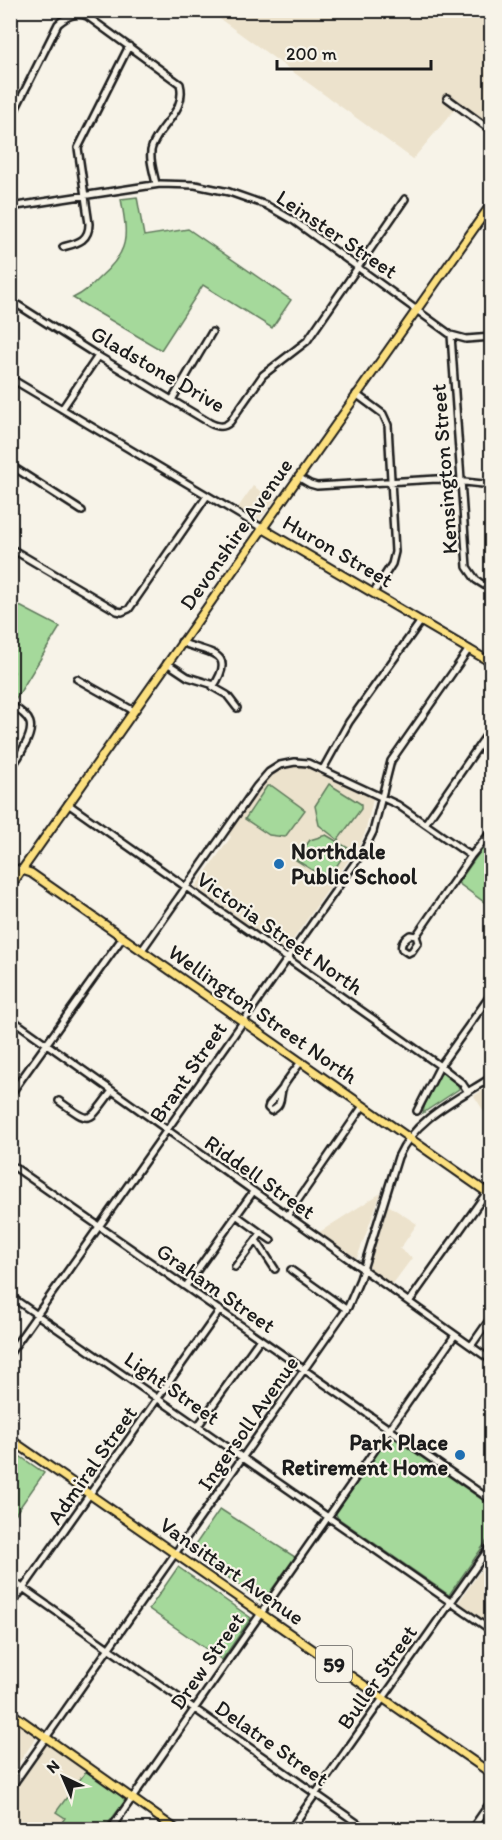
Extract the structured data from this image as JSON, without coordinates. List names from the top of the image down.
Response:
{
  "streets": {
    "main road": [
      "Devonshire Avenue",
      "Huron Street",
      "Wellington Street North",
      "Vansittart Avenue",
      "59"
    ],
    "street": [
      "Leinster Street",
      "Gladstone Drive",
      "Kensington Street",
      "Victoria Street North",
      "Brant Street",
      "Riddell Street",
      "Graham Street",
      "Light Street",
      "Ingersoll Avenue",
      "Admiral Street",
      "Drew Street",
      "Buller Street",
      "Delatre Street"
    ]
  },
  "crossings": [
    ["Leinster Street", "Gladstone Drive"],
    ["Leinster Street", "Kensington Street"],
    ["Leinster Street", "Devonshire Avenue"],
    ["Devonshire Avenue", "Huron Street"],
    ["Devonshire Avenue", "Victoria Street North"],
    ["Devonshire Avenue", "Wellington Street North"],
    ["Huron Street", "Brant Street"],
    ["Victoria Street North", "Brant Street"],
    ["Victoria Street North", "Ingersoll Avenue"],
    ["Wellington Street North", "Brant Street"],
    ["Wellington Street North", "Ingersoll Avenue"],
    ["Brant Street", "Riddell Street"],
    ["Brant Street", "Graham Street"],
    ["Brant Street", "Light Street"],
    ["Riddell Street", "Ingersoll Avenue"],
    ["Riddell Street", "Drew Street"],
    ["Graham Street", "Ingersoll Avenue"],
    ["Graham Street", "Admiral Street"],
    ["Graham Street", "Drew Street"],
    ["Light Street", "Ingersoll Avenue"],
    ["Light Street", "Admiral Street"],
    ["Light Street", "Drew Street"],
    ["Light Street", "Buller Street"],
    ["Ingersoll Avenue", "Vansittart Avenue"],
    ["Ingersoll Avenue", "Delatre Street"],
    ["Admiral Street", "Vansittart Avenue"],
    ["Admiral Street", "Delatre Street"],
    ["Vansittart Avenue", "Drew Street"],
    ["Vansittart Avenue", "Buller Street"],
    ["Drew Street", "Delatre Street"],
    ["Buller Street", "Delatre Street"]
  ],
  "places": ["Northdale Public School", "Park Place Retirement Home"],
  "scale_bar": "200 m",
  "north": "top left"
}
